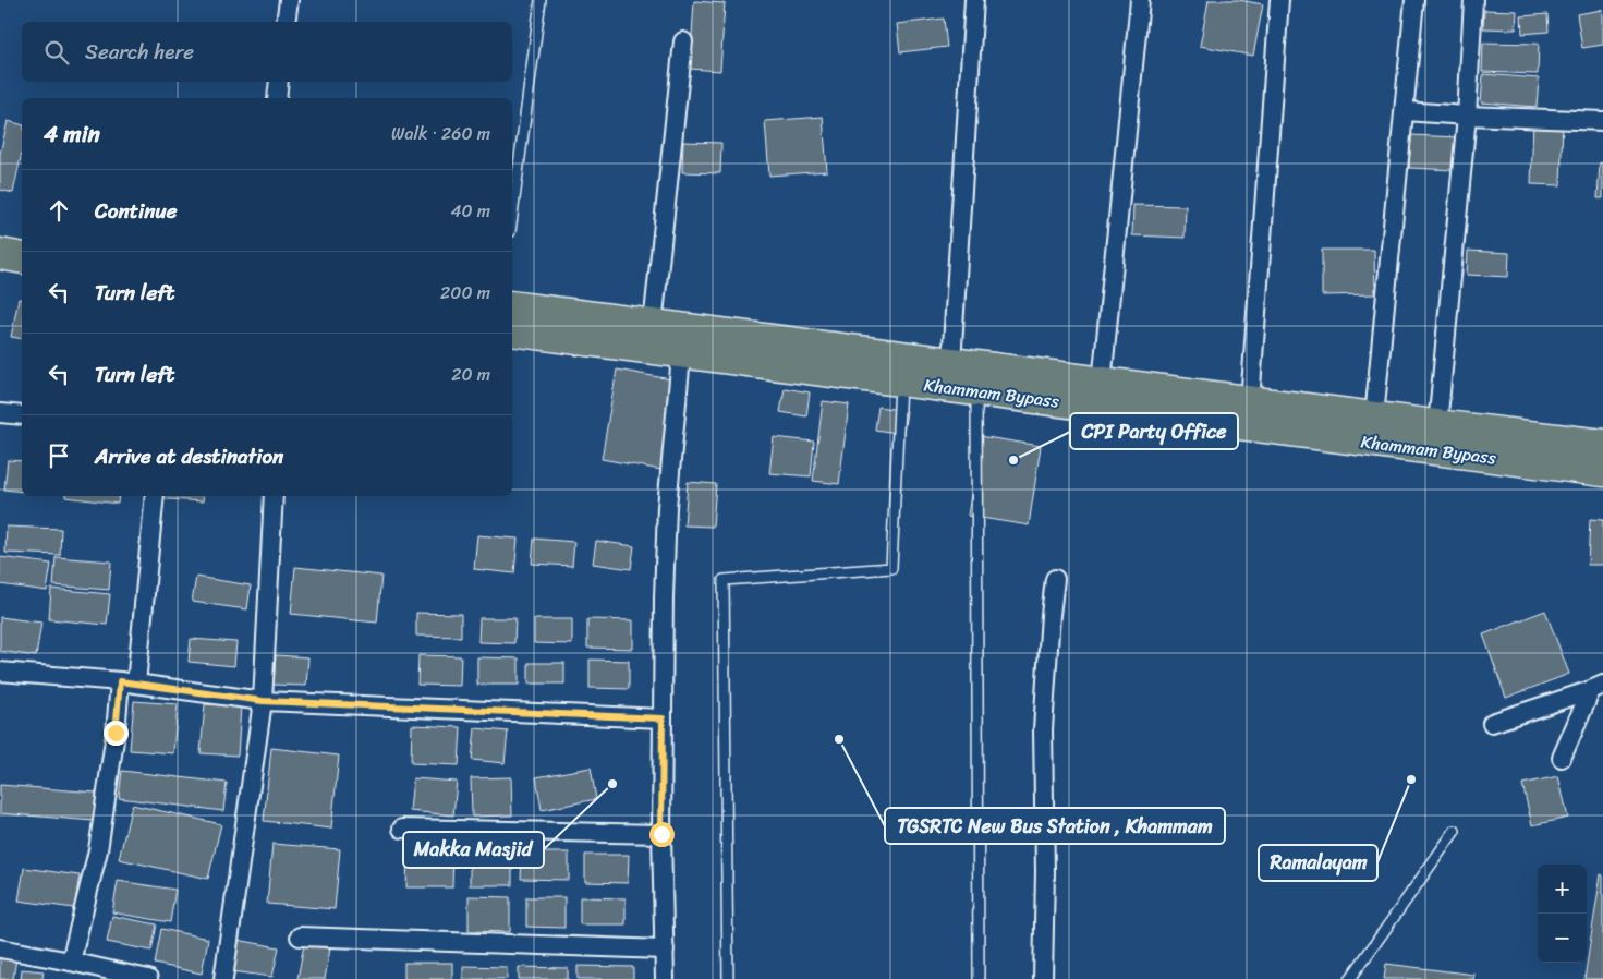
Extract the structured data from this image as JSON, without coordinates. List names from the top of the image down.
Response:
{
  "streets": {
    "highway": ["Khammam Bypass"]
  },
  "places": [
    "CPI Party Office",
    "TGSRTC New Bus Station , Khammam",
    "Ramalayam",
    "Makka Masjid"
  ],
  "page": {
    "search": "Search here",
    "heading": ["4 min", "Walk · 260 m"],
    "list": [
      ["Continue", "40 m"],
      ["Turn left", "200 m"],
      ["Turn left", "20 m"],
      "Arrive at destination"
    ],
    "map_buttons": ["+", "−"]
  }
}
